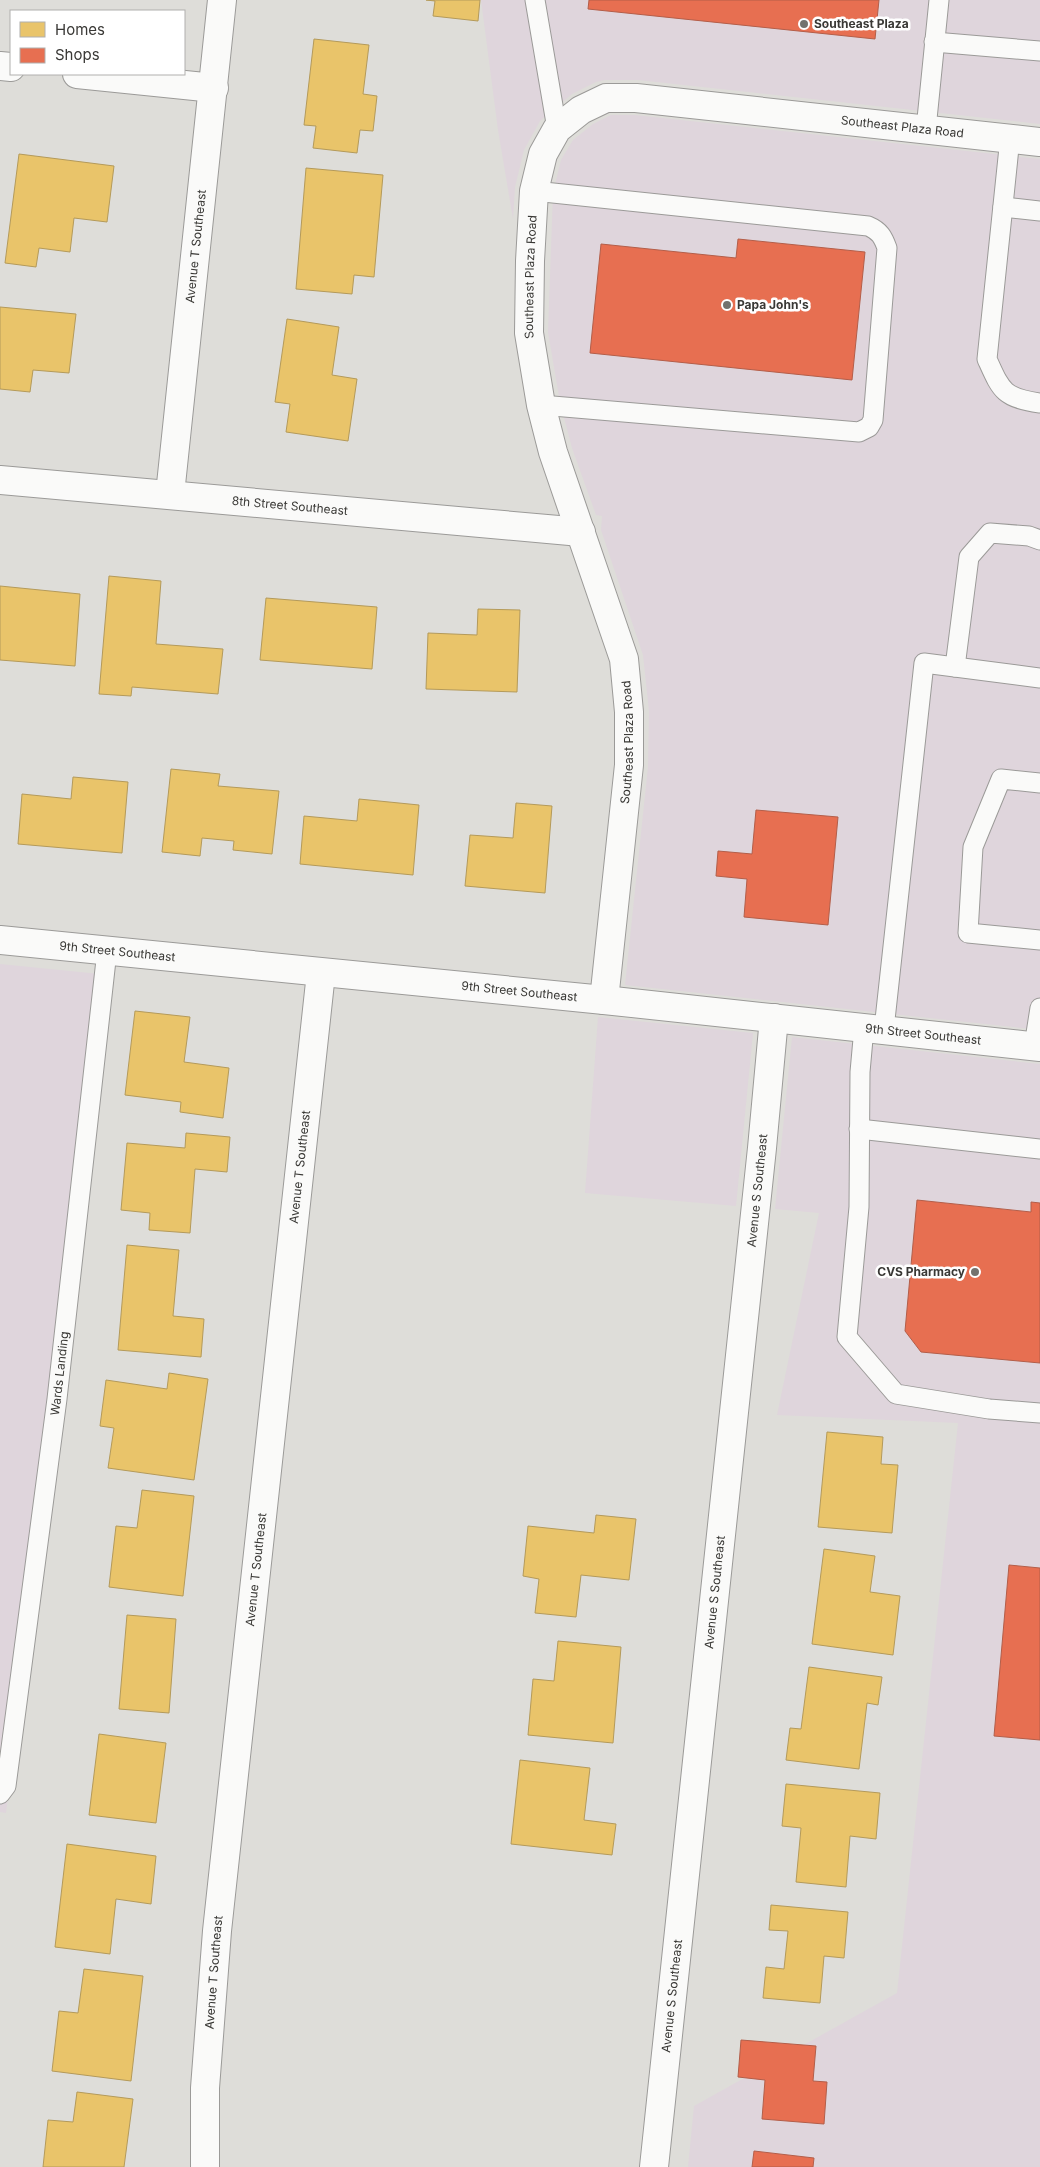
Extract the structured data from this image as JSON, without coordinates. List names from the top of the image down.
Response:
{
  "streets": {
    "street": [
      "Southeast Plaza Road",
      "Avenue T Southeast",
      "8th Street Southeast",
      "9th Street Southeast",
      "Avenue S Southeast"
    ],
    "lane": ["Wards Landing"]
  },
  "crossings": [
    ["Southeast Plaza Road", "8th Street Southeast"],
    ["Southeast Plaza Road", "9th Street Southeast"],
    ["Avenue T Southeast", "8th Street Southeast"],
    ["Avenue T Southeast", "9th Street Southeast"],
    ["9th Street Southeast", "Avenue S Southeast"],
    ["9th Street Southeast", "Wards Landing"]
  ],
  "places": ["Southeast Plaza", "Papa John's", "CVS Pharmacy"],
  "legend": ["Homes", "Shops"]
}
